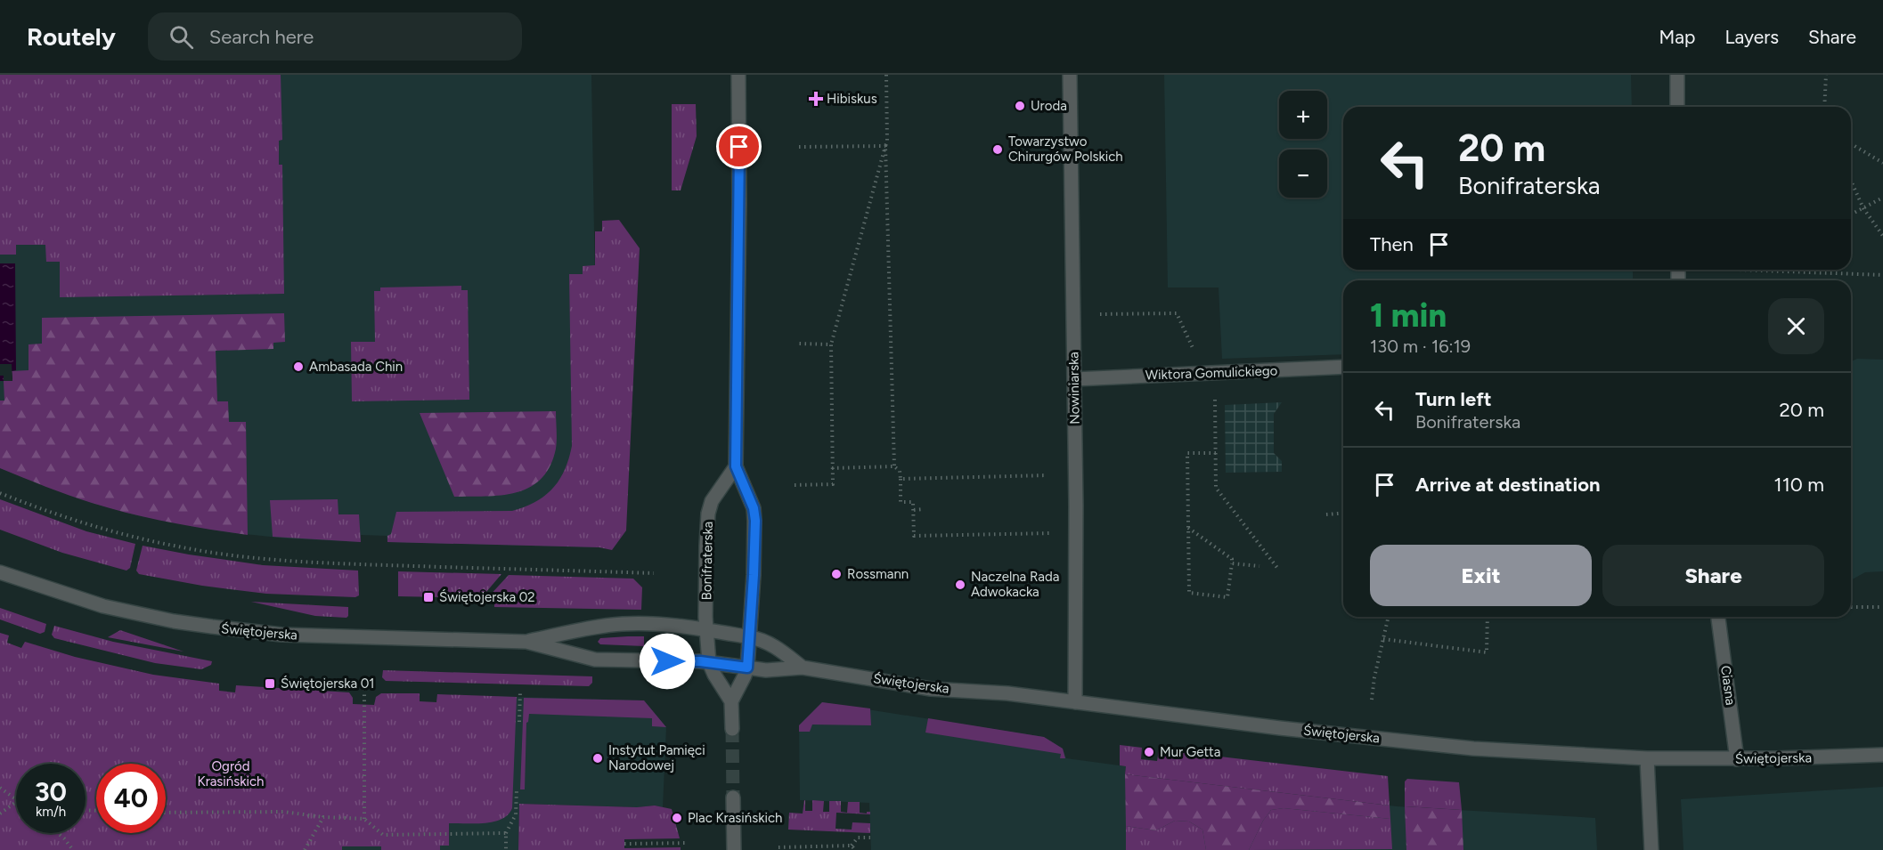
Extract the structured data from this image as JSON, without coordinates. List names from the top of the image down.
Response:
{
  "streets": {
    "street": [
      "Wiktora Gomulickiego",
      "Nowiniarska",
      "Bonifraterska",
      "Świętojerska",
      "Ciasna"
    ]
  },
  "crossings": [
    ["Wiktora Gomulickiego", "Nowiniarska"],
    ["Nowiniarska", "Świętojerska"],
    ["Bonifraterska", "Świętojerska"],
    ["Świętojerska", "Ciasna"]
  ],
  "parks": ["Ogród Krasińskich"],
  "places": {
    "health": ["Hibiskus"],
    "other": [
      "Uroda",
      "Towarzystwo Chirurgów Polskich",
      "Ambasada Chin",
      "Rossmann",
      "Naczelna Rada Adwokacka",
      "Mur Getta",
      "Instytut Pamięci Narodowej",
      "Plac Krasińskich"
    ],
    "transit": ["Świętojerska 02", "Świętojerska 01"]
  },
  "page": {
    "header": "Routely",
    "search": "Search here",
    "nav": ["Map", "Layers", "Share"],
    "map_buttons": ["+", "−"],
    "turn": ["20 m", "Bonifraterska"],
    "then": "Then",
    "heading": ["1 min", "130 m · 16:19"],
    "list": [
      {
        "name": "Turn left",
        "note": "Bonifraterska",
        "value": "20 m"
      },
      {
        "name": "Arrive at destination",
        "value": "110 m"
      }
    ],
    "buttons": ["Exit", "Share"],
    "speed": "30 km/h",
    "limit": "40"
  }
}
